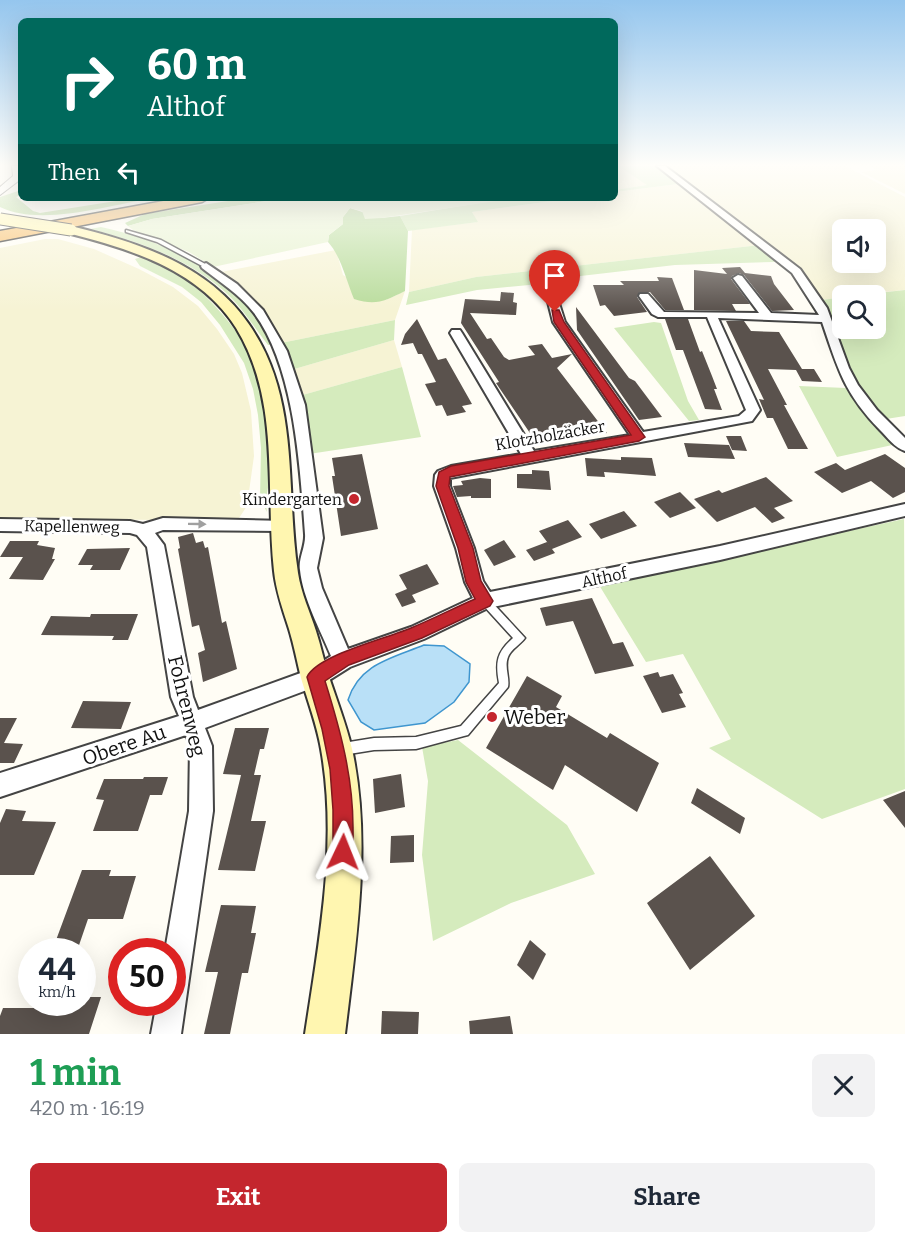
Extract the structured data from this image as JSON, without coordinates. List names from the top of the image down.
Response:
{
  "streets": {
    "street": [
      "Klotzholzäcker",
      "Kapellenweg",
      "Althof",
      "Fohrenweg",
      "Obere Au"
    ]
  },
  "crossings": [
    ["Klotzholzäcker", "Althof"],
    ["Kapellenweg", "Fohrenweg"],
    ["Althof", "Obere Au"],
    ["Fohrenweg", "Obere Au"]
  ],
  "one_way": ["Kapellenweg"],
  "places": ["Kindergarten", "Weber"],
  "page": {
    "turn": ["60 m", "Althof"],
    "then": "Then",
    "speed": "44 km/h",
    "limit": "50",
    "heading": ["1 min", "420 m · 16:19"],
    "buttons": ["Exit", "Share"]
  }
}
